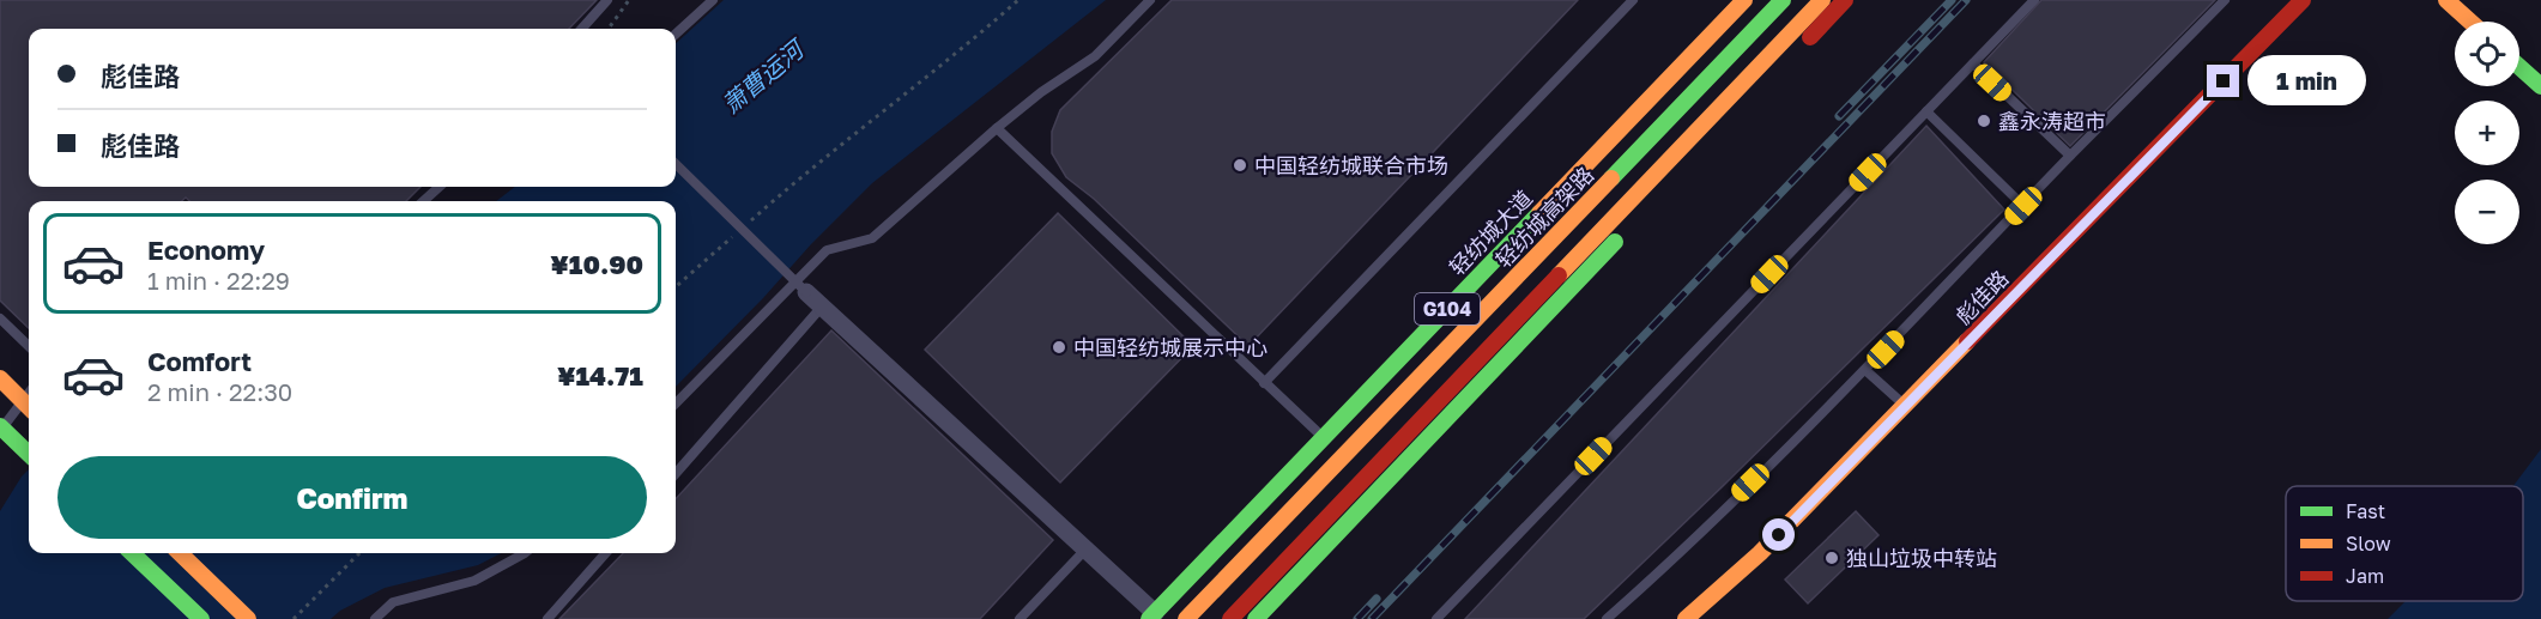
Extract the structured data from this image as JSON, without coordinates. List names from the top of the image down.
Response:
{
  "streets": {
    "main road": [
      "轻纺城高架路",
      "轻纺城大道",
      "彪佳路",
      "G104"
    ]
  },
  "water": ["萧曹运河"],
  "places": [
    "鑫永涛超市",
    "中国轻纺城联合市场",
    "中国轻纺城展示中心",
    "独山垃圾中转站"
  ],
  "legend": ["Fast", "Slow", "Jam"],
  "page": {
    "map_buttons": ["+", "−"],
    "banner": ["彪佳路", "彪佳路"],
    "bubble": "1 min",
    "list": [
      {
        "name": "Economy",
        "note": "1 min · 22:29",
        "value": "¥10.90"
      },
      {
        "name": "Comfort",
        "note": "2 min · 22:30",
        "value": "¥14.71"
      }
    ],
    "buttons": "Confirm"
  }
}
